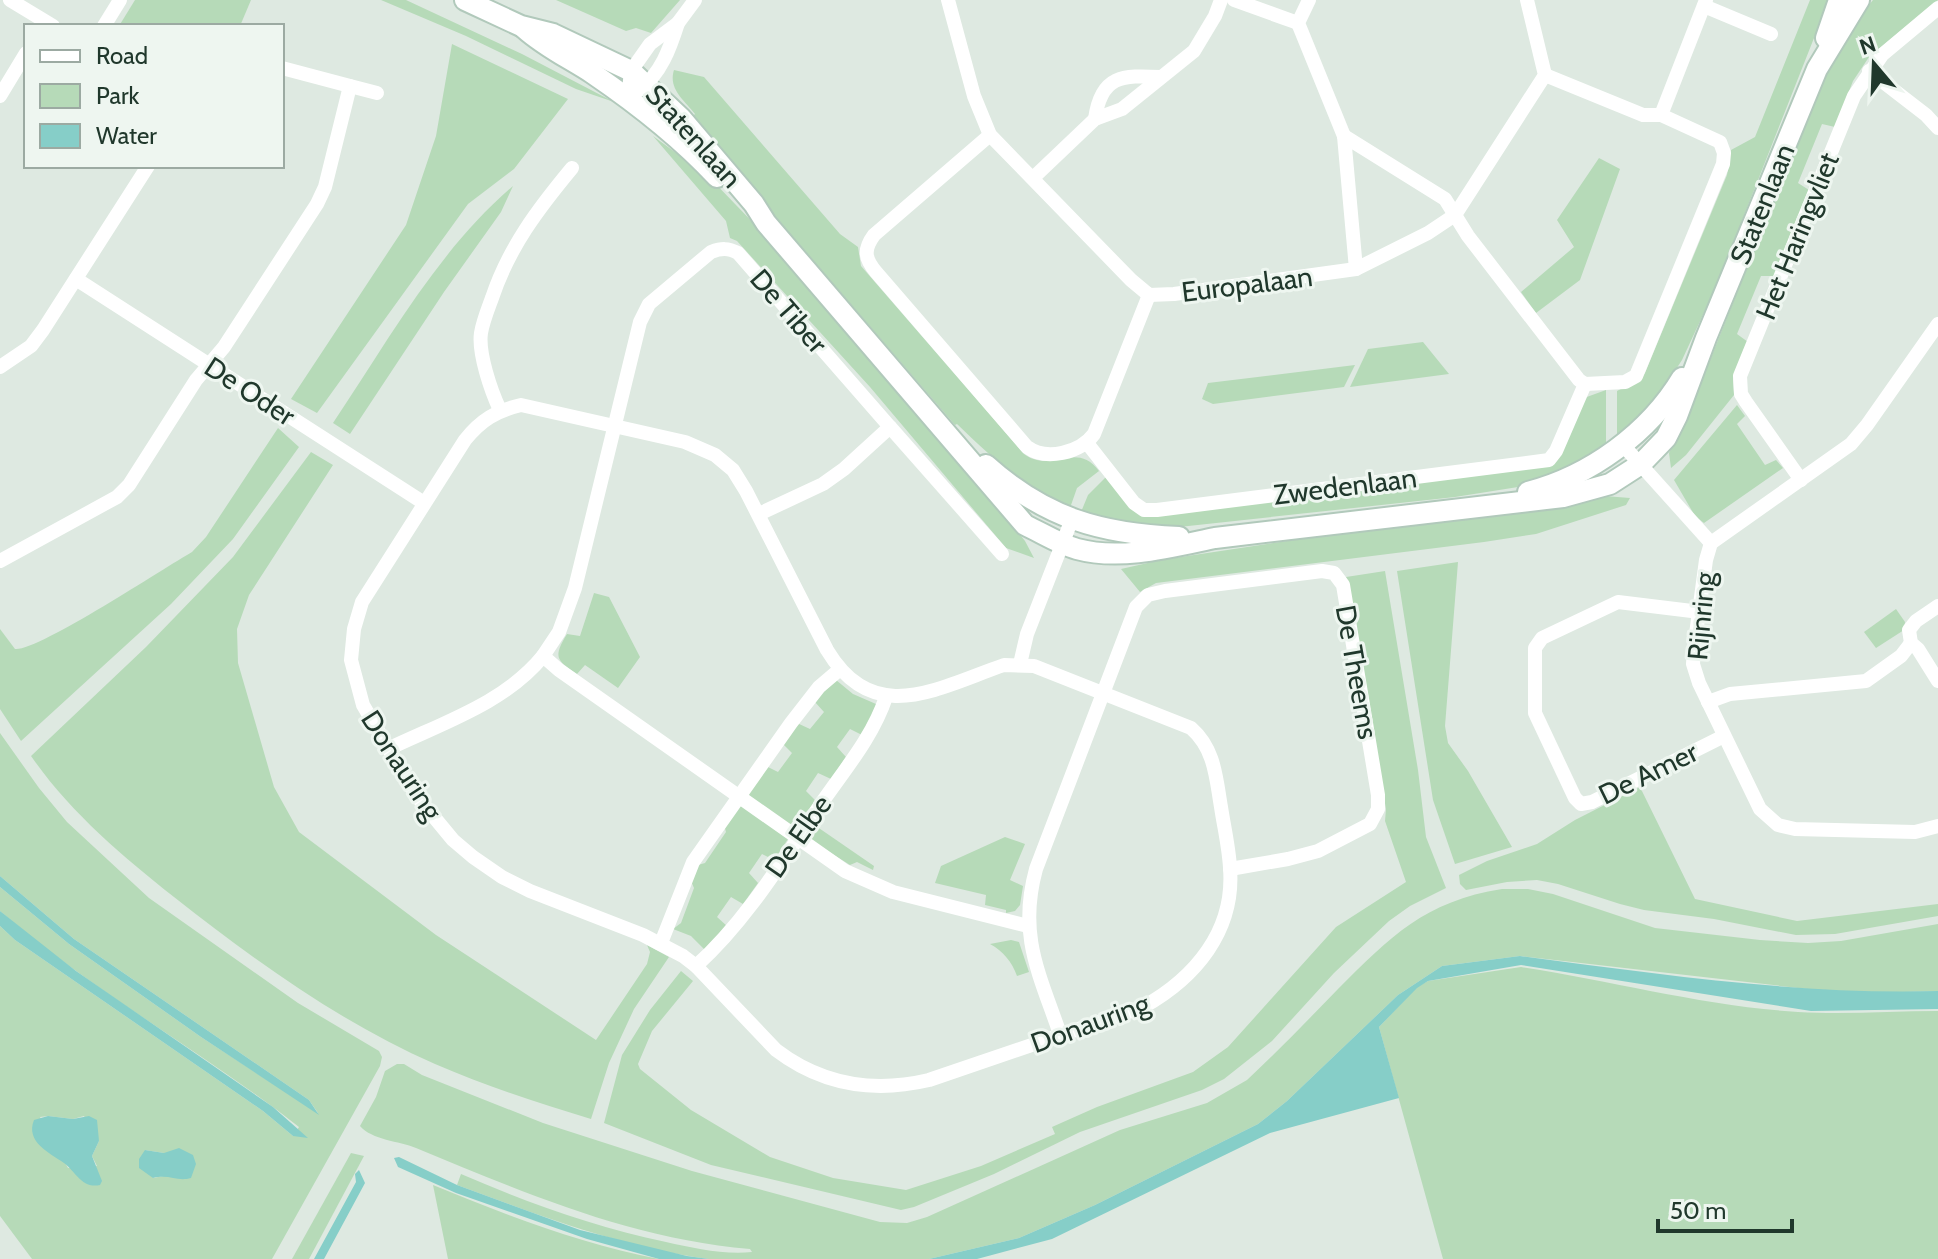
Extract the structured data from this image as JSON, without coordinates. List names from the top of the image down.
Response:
{
  "streets": {
    "main road": ["Statenlaan"],
    "street": [
      "Het Haringvliet",
      "Europalaan",
      "De Tiber",
      "De Oder",
      "Zwedenlaan",
      "Rijnring",
      "De Theems",
      "Donauring",
      "De Amer",
      "De Elbe"
    ]
  },
  "crossings": [
    ["Het Haringvliet", "Rijnring"],
    ["De Oder", "Donauring"],
    ["Rijnring", "De Amer"],
    ["De Theems", "Donauring"],
    ["Donauring", "De Elbe"]
  ],
  "legend": ["Road", "Park", "Water"],
  "scale_bar": "50 m",
  "north": "top"
}
